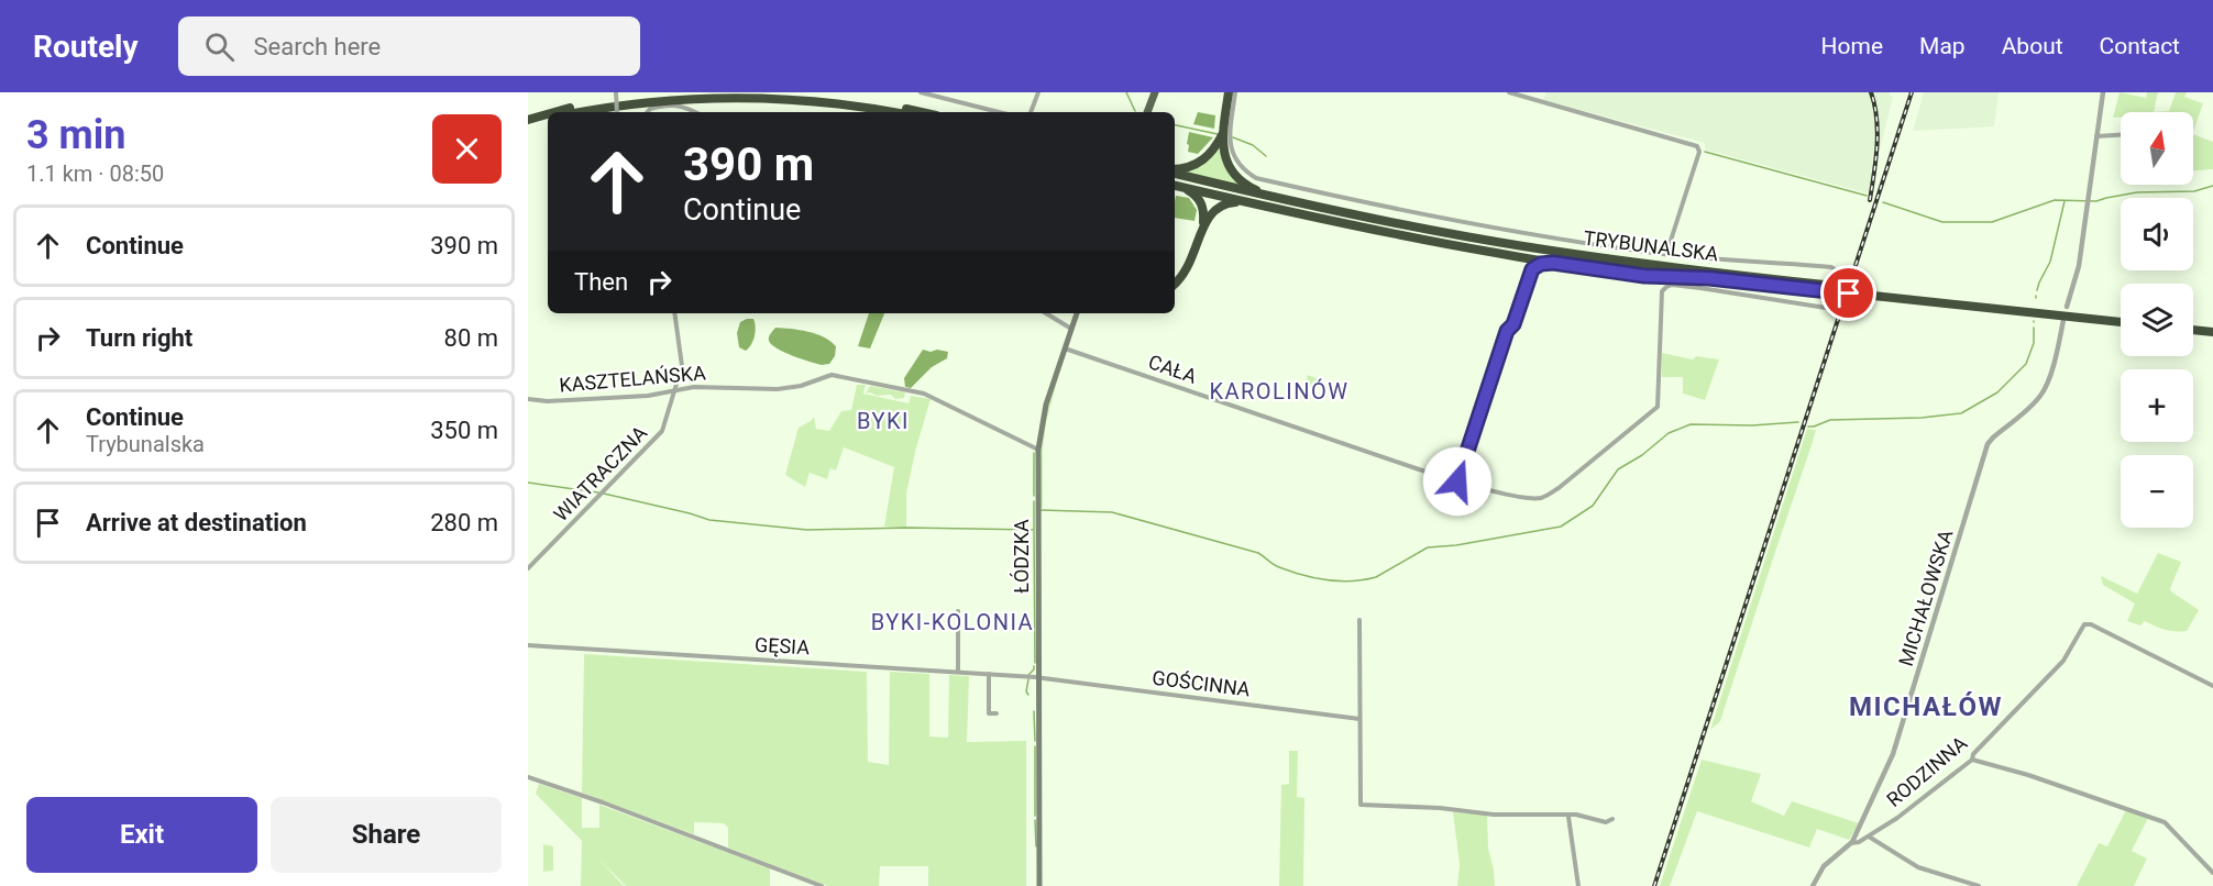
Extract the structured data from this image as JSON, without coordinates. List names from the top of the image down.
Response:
{
  "streets": {
    "highway": ["TRYBUNALSKA"],
    "main road": ["ŁÓDZKA"],
    "street": [
      "CAŁA",
      "KASZTELAŃSKA",
      "WIATRACZNA",
      "MICHAŁOWSKA",
      "GĘSIA",
      "GOŚCINNA",
      "RODZINNA"
    ]
  },
  "crossings": [
    ["CAŁA", "ŁÓDZKA"],
    ["KASZTELAŃSKA", "WIATRACZNA"],
    ["KASZTELAŃSKA", "ŁÓDZKA"],
    ["ŁÓDZKA", "GĘSIA"],
    ["ŁÓDZKA", "GOŚCINNA"],
    ["MICHAŁOWSKA", "RODZINNA"],
    ["GĘSIA", "GOŚCINNA"]
  ],
  "districts": [
    "KAROLINÓW",
    "BYKI",
    "BYKI-KOLONIA",
    "MICHAŁÓW"
  ],
  "north": "top",
  "page": {
    "header": "Routely",
    "search": "Search here",
    "nav": [
      "Home",
      "Map",
      "About",
      "Contact"
    ],
    "heading": ["3 min", "1.1 km · 08:50"],
    "map_buttons": ["+", "−"],
    "turn": ["390 m", "Continue"],
    "list": [
      {
        "name": "Continue",
        "value": "390 m"
      },
      {
        "name": "Turn right",
        "value": "80 m"
      },
      {
        "name": "Continue",
        "note": "Trybunalska",
        "value": "350 m"
      },
      {
        "name": "Arrive at destination",
        "value": "280 m"
      }
    ],
    "then": "Then",
    "buttons": ["Exit", "Share"]
  }
}
